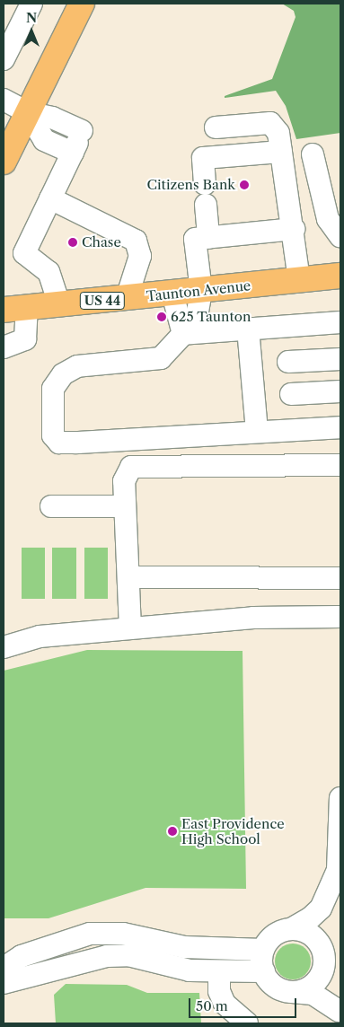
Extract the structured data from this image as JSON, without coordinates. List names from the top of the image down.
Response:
{
  "streets": {
    "main road": ["Taunton Avenue", "US 44"]
  },
  "places": [
    "Citizens Bank",
    "Chase",
    "625 Taunton",
    "East Providence High School"
  ],
  "scale_bar": "50 m",
  "north": "top"
}
